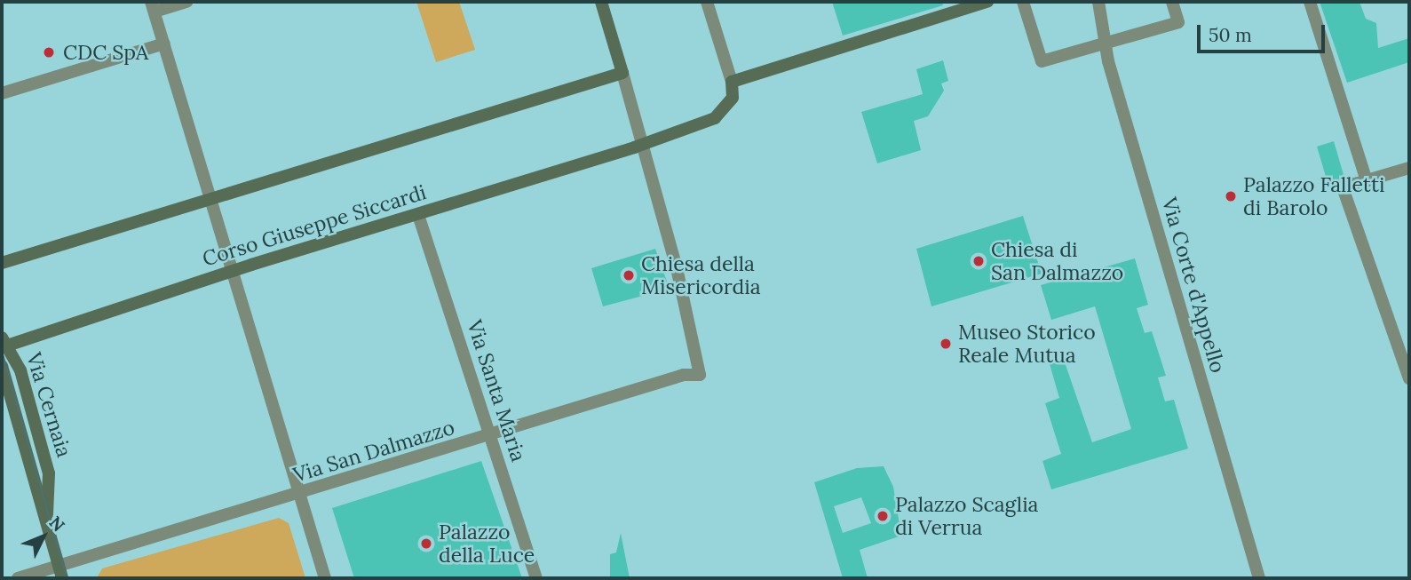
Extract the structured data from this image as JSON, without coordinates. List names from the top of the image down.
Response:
{
  "streets": {
    "street": [
      "Corso Giuseppe Siccardi",
      "Via Corte d'Appello",
      "Via Santa Maria",
      "Via Cernaia",
      "Via San Dalmazzo"
    ]
  },
  "crossings": [
    ["Corso Giuseppe Siccardi", "Via Santa Maria"],
    ["Corso Giuseppe Siccardi", "Via Cernaia"],
    ["Corso Giuseppe Siccardi", "Via San Dalmazzo"],
    ["Via Santa Maria", "Via San Dalmazzo"],
    ["Via Cernaia", "Via San Dalmazzo"]
  ],
  "places": [
    "CDC SpA",
    "Palazzo Falletti di Barolo",
    "Chiesa di San Dalmazzo",
    "Chiesa della Misericordia",
    "Museo Storico Reale Mutua",
    "Palazzo Scaglia di Verrua",
    "Palazzo della Luce"
  ],
  "scale_bar": "50 m",
  "north": "top right"
}
